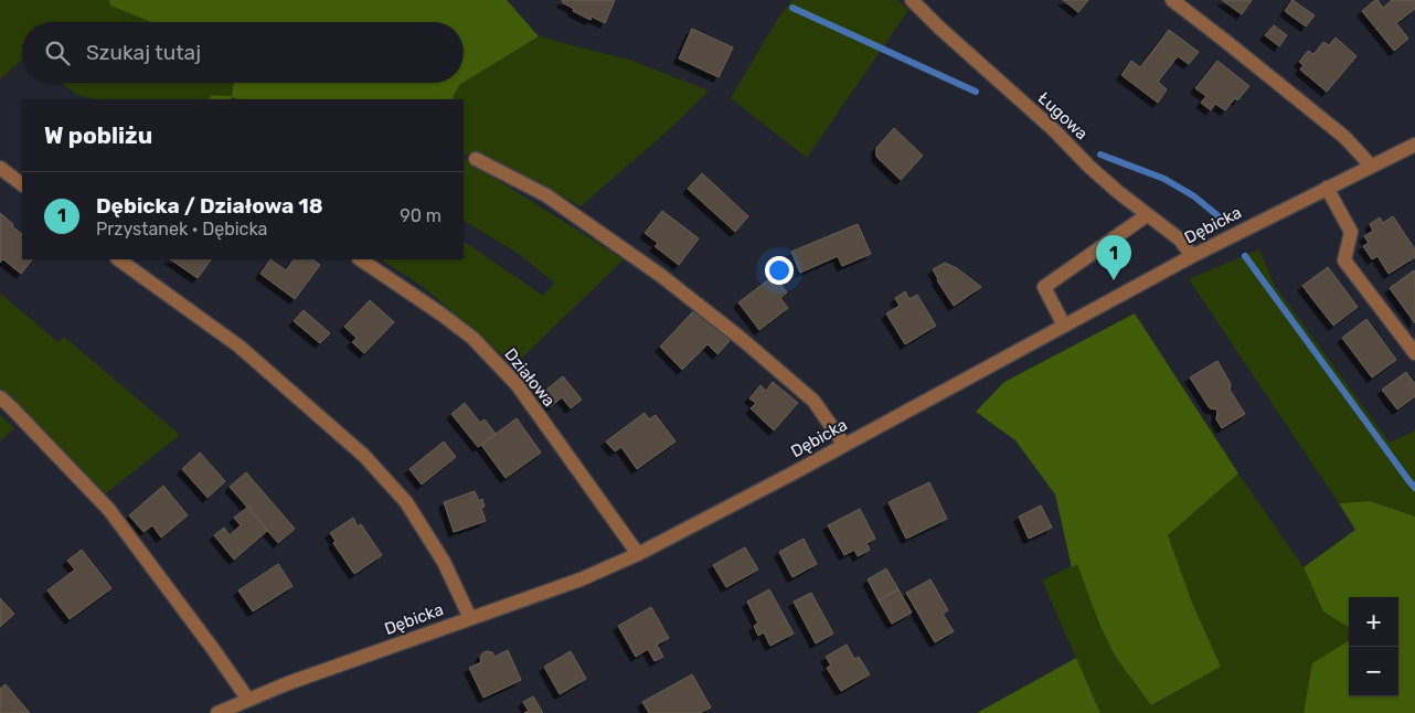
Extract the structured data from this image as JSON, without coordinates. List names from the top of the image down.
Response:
{
  "streets": {
    "street": ["Ługowa", "Dębicka", "Działowa"]
  },
  "crossings": [
    ["Ługowa", "Dębicka"],
    ["Dębicka", "Działowa"]
  ],
  "page": {
    "search": "Szukaj tutaj",
    "heading": "W pobliżu",
    "list": [
      {
        "mark": "1",
        "name": "Dębicka / Działowa 18",
        "note": "Przystanek · Dębicka",
        "value": "90 m"
      }
    ],
    "pins": "1",
    "map_buttons": ["+", "−"]
  }
}
